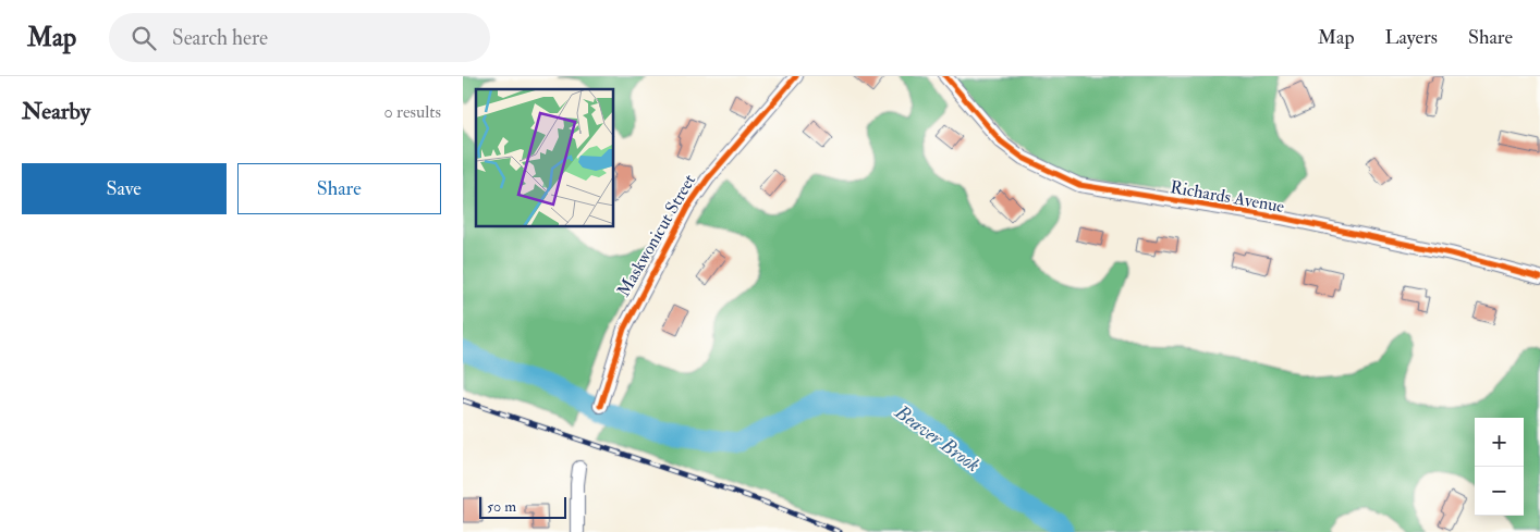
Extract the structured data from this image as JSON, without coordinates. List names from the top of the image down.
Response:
{
  "streets": {
    "street": ["Richards Avenue", "Maskwonicut Street"]
  },
  "water": ["Beaver Brook"],
  "scale_bar": "50 m",
  "page": {
    "header": "Map",
    "search": "Search here",
    "nav": ["Map", "Layers", "Share"],
    "heading": ["Nearby", "0 results"],
    "buttons": ["Save", "Share"],
    "map_buttons": ["+", "−"],
    "scale": "50 m"
  }
}
